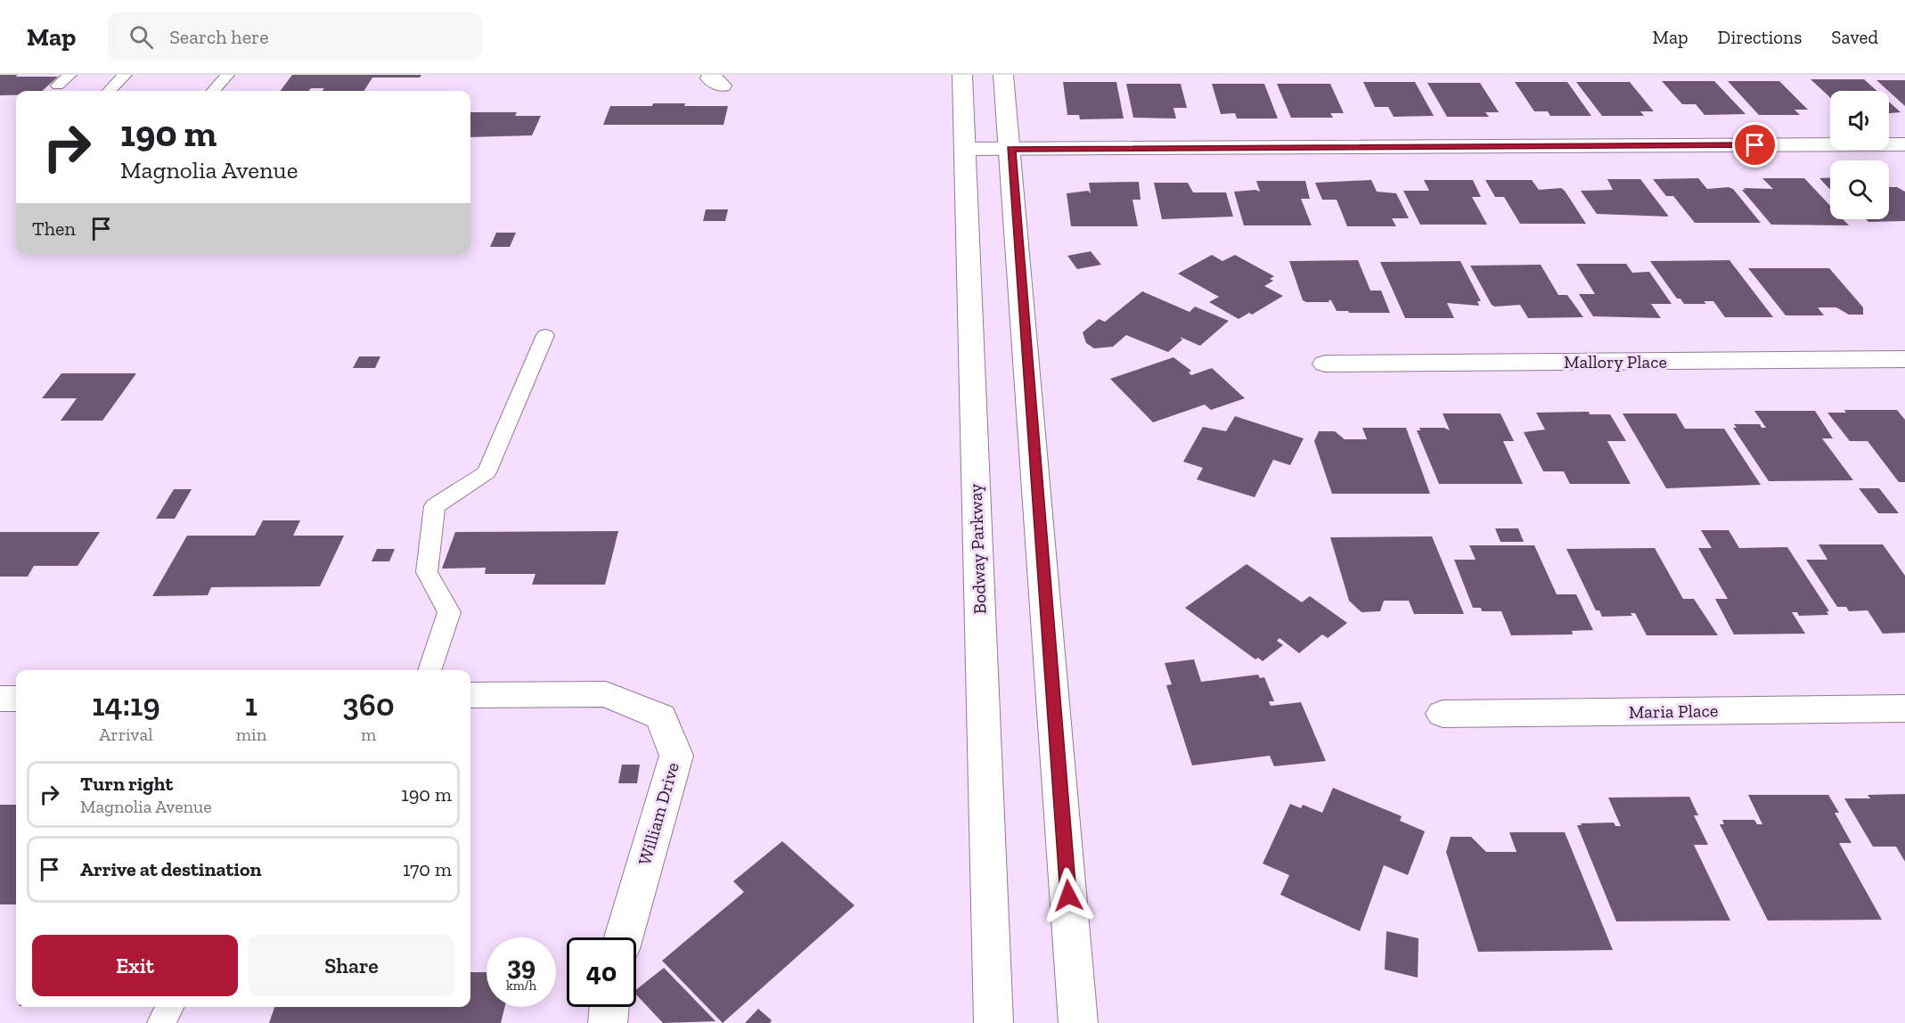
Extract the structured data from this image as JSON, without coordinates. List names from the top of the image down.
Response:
{
  "streets": {
    "street": [
      "Mallory Place",
      "Bodway Parkway",
      "Maria Place",
      "William Drive"
    ]
  },
  "page": {
    "header": "Map",
    "search": "Search here",
    "nav": ["Map", "Directions", "Saved"],
    "turn": ["190 m", "Magnolia Avenue"],
    "then": "Then",
    "eta": [
      "14:19",
      "Arrival",
      "1",
      "min",
      "360",
      "m"
    ],
    "list": [
      {
        "name": "Turn right",
        "note": "Magnolia Avenue",
        "value": "190 m"
      },
      {
        "name": "Arrive at destination",
        "value": "170 m"
      }
    ],
    "buttons": ["Exit", "Share"],
    "speed": "39 km/h",
    "limit": "40"
  }
}
